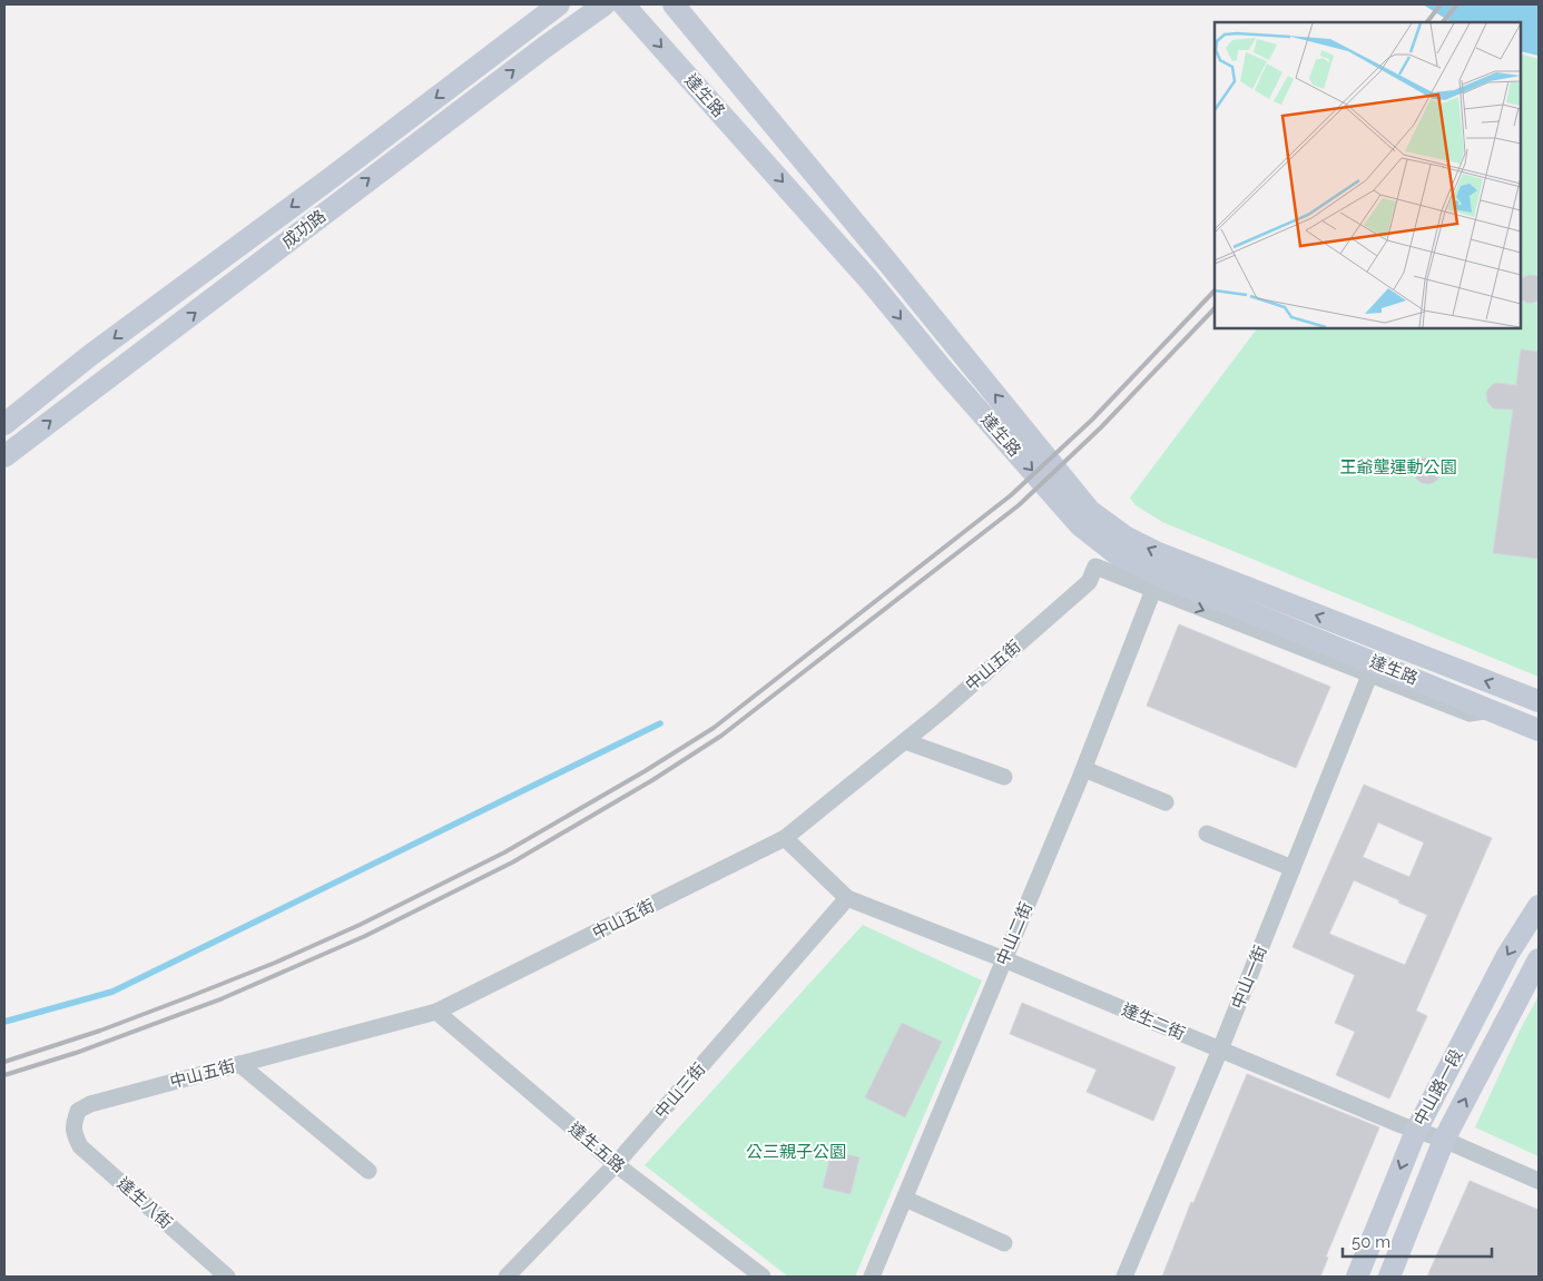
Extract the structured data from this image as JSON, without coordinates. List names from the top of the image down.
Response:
{
  "streets": {
    "street": [
      "達生路",
      "成功路",
      "中山五街",
      "中山二街",
      "中山一街",
      "達生二街",
      "中山路一段",
      "中山三街",
      "達生五路",
      "達生八街"
    ]
  },
  "crossings": [
    ["達生路", "中山五街"],
    ["達生路", "中山二街"],
    ["達生路", "中山一街"],
    ["中山五街", "達生二街"],
    ["中山五街", "達生五路"],
    ["中山五街", "達生八街"],
    ["中山二街", "達生二街"],
    ["中山一街", "達生二街"],
    ["達生二街", "中山路一段"],
    ["達生二街", "中山三街"],
    ["中山三街", "達生五路"]
  ],
  "parks": ["王爺壟運動公園", "公三親子公園"],
  "scale_bar": "50 m"
}
